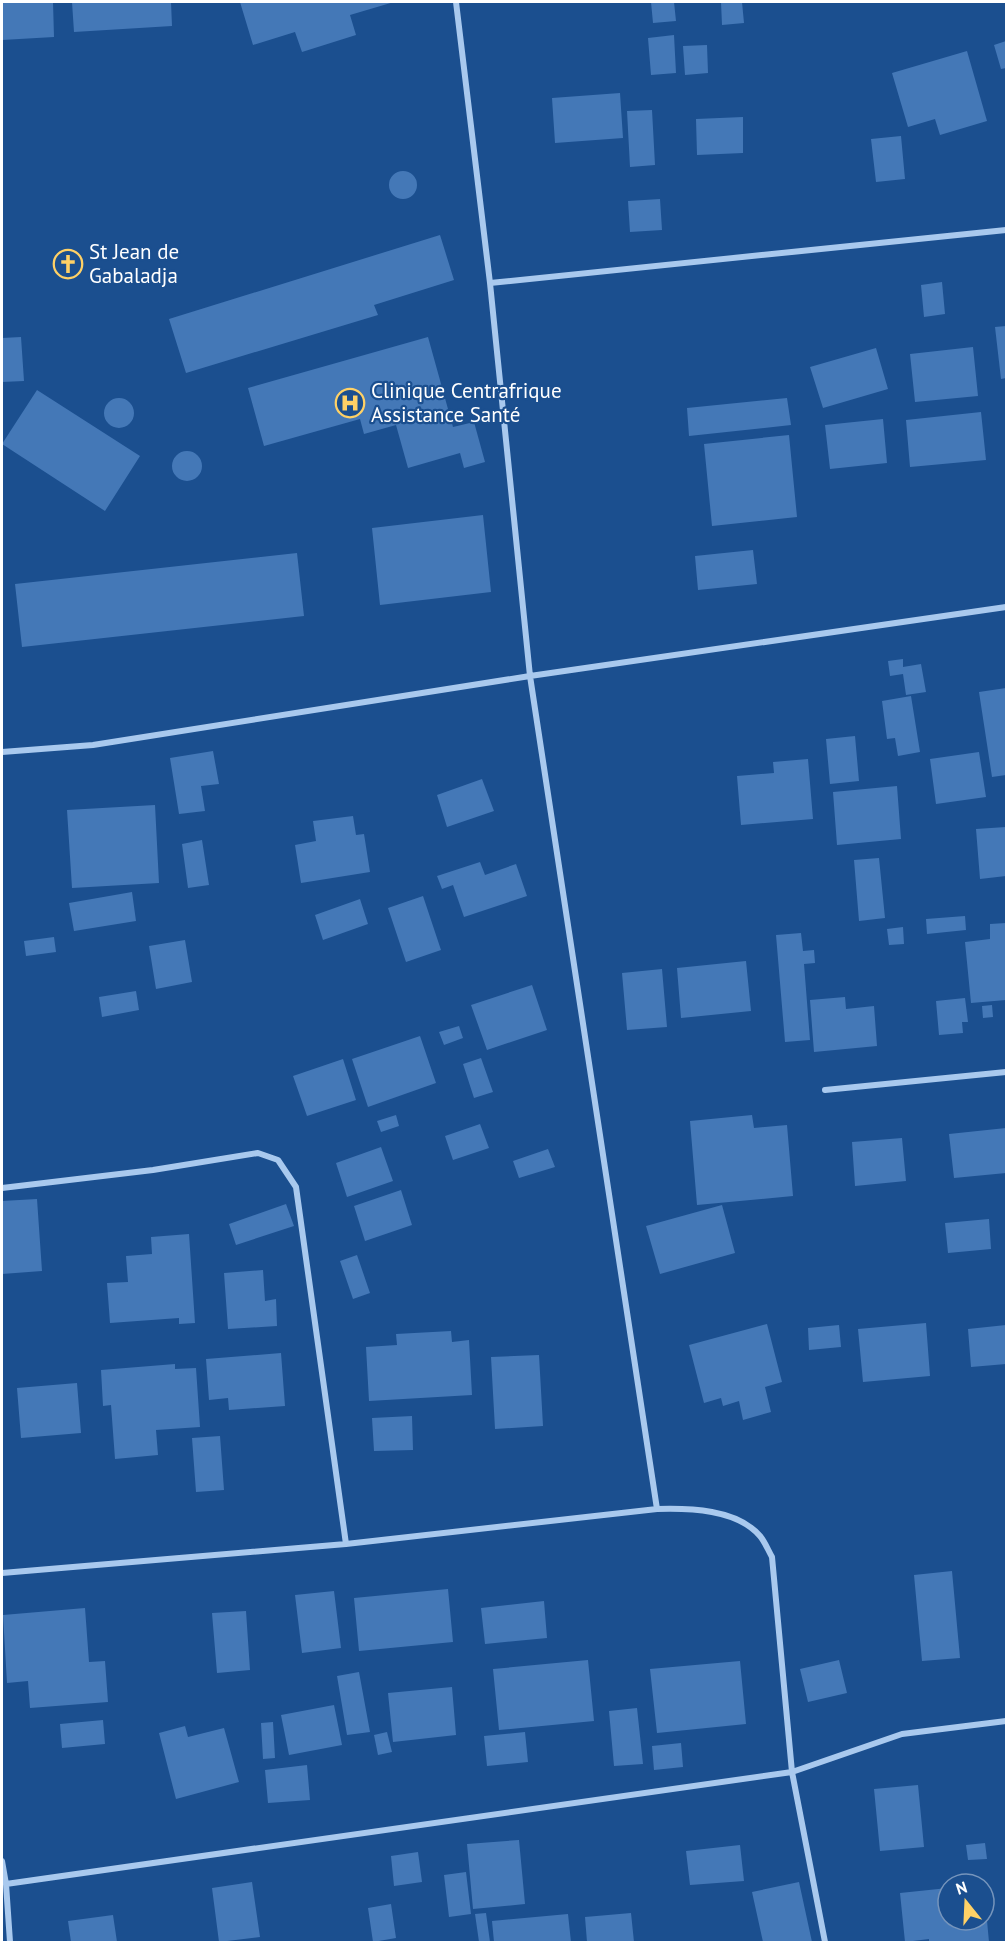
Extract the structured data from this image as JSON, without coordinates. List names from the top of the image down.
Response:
{
  "places": {
    "church": ["St Jean de Gabaladja"],
    "hospital": ["Clinique Centrafrique Assistance Santé"]
  },
  "north": "top"
}
